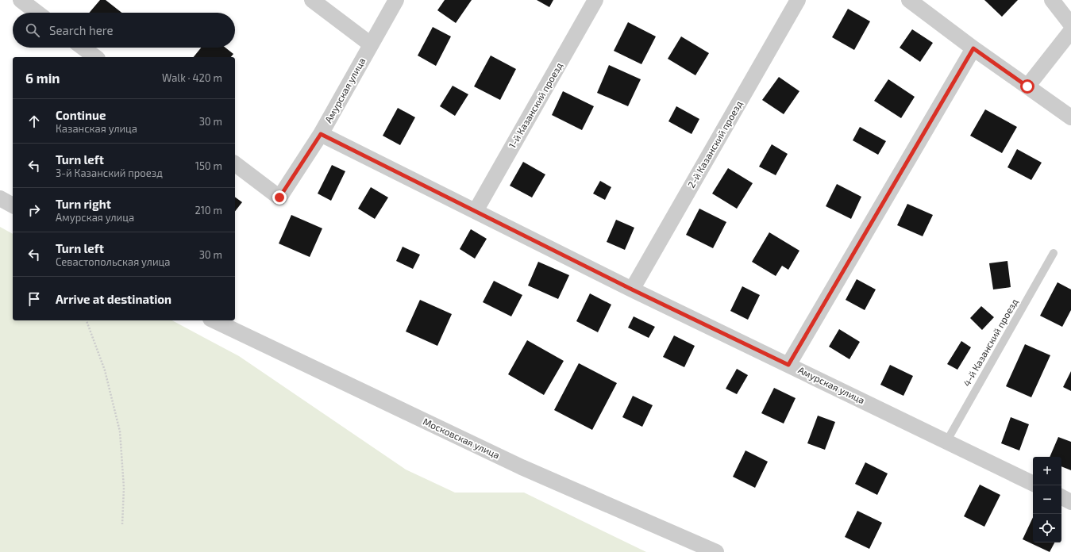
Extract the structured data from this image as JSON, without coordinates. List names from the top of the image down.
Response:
{
  "streets": {
    "street": [
      "Амурская улица",
      "1-й Казанский проезд",
      "2-й Казанский проезд",
      "Московская улица"
    ],
    "lane": ["4-й Казанский проезд"]
  },
  "crossings": [
    ["Амурская улица", "1-й Казанский проезд"],
    ["Амурская улица", "2-й Казанский проезд"],
    ["Амурская улица", "4-й Казанский проезд"]
  ],
  "page": {
    "search": "Search here",
    "heading": ["6 min", "Walk · 420 m"],
    "list": [
      ["Continue", "Казанская улица", "30 m"],
      ["Turn left", "3-й Казанский проезд", "150 m"],
      ["Turn right", "Амурская улица", "210 m"],
      ["Turn left", "Севастопольская улица", "30 m"],
      "Arrive at destination"
    ],
    "map_buttons": ["+", "−"]
  }
}
